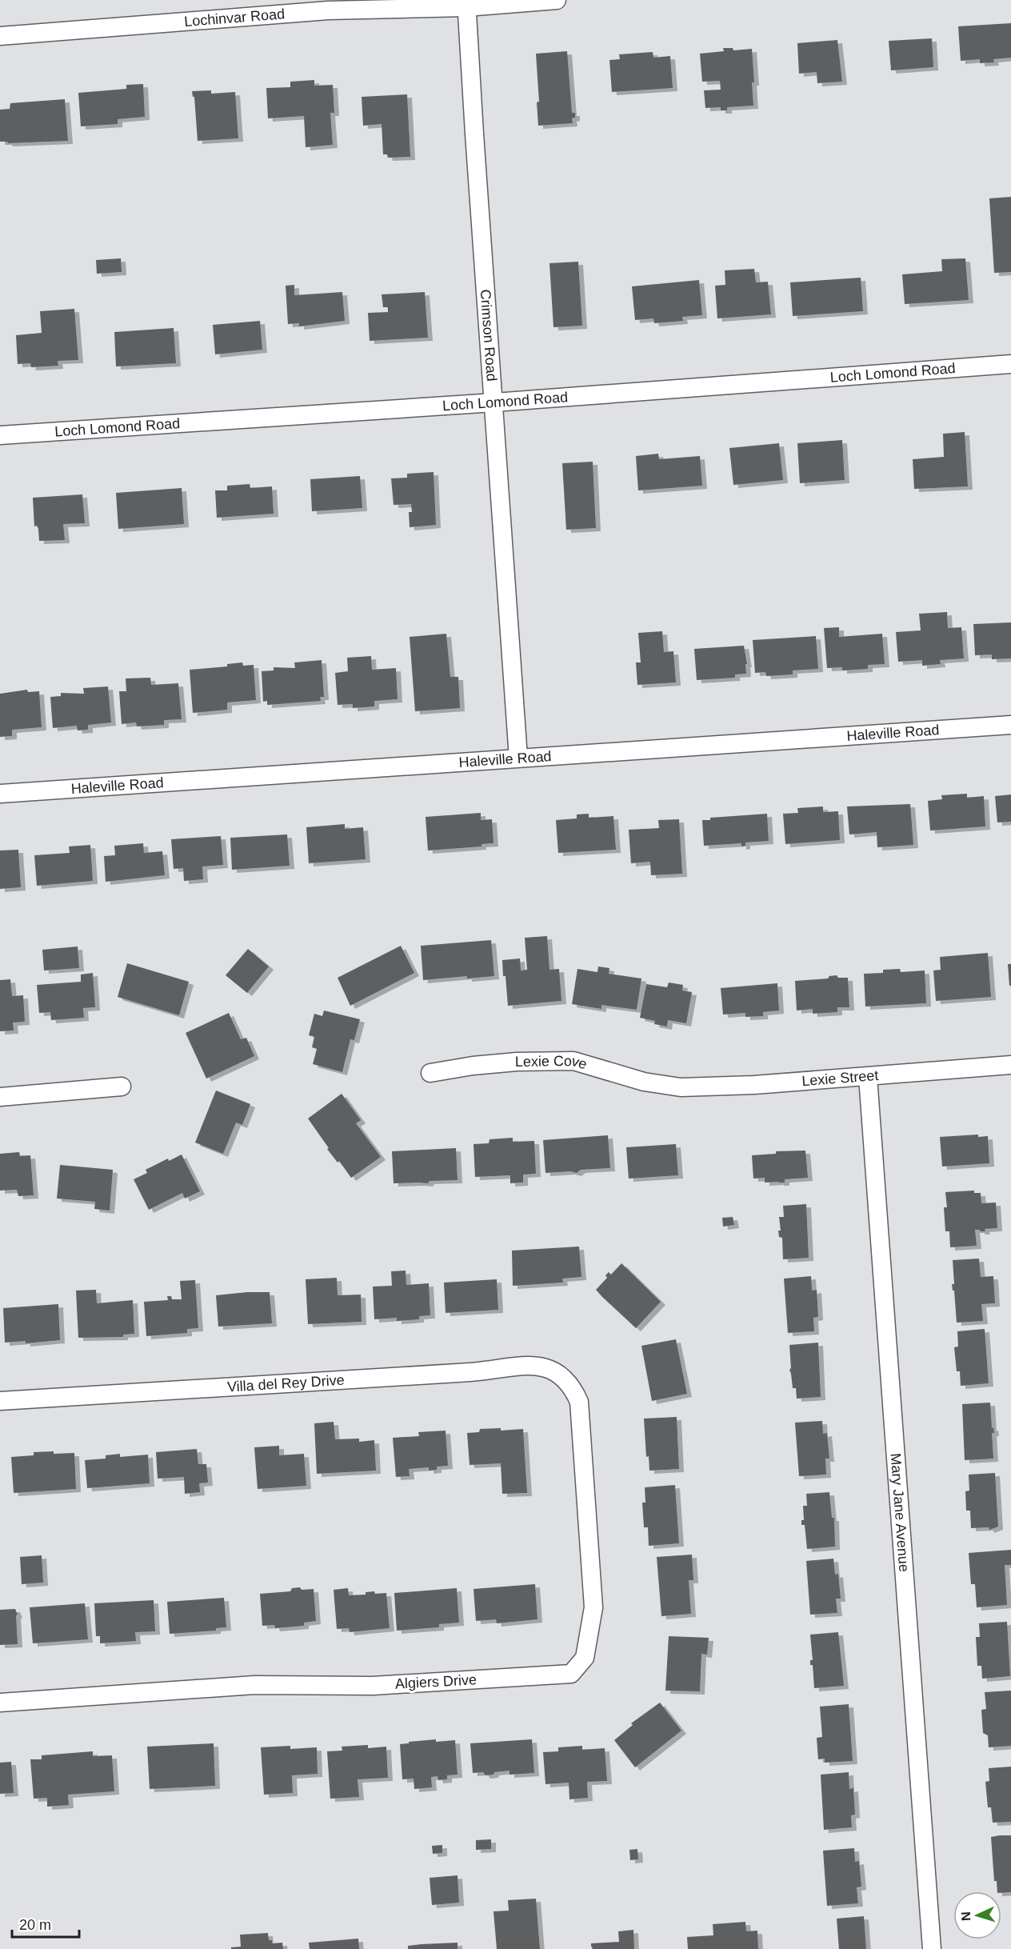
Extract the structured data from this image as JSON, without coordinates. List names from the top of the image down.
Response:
{
  "streets": {
    "street": [
      "Lochinvar Road",
      "Crimson Road",
      "Loch Lomond Road",
      "Haleville Road",
      "Lexie Cove",
      "Lexie Street",
      "Villa del Rey Drive",
      "Mary Jane Avenue",
      "Algiers Drive"
    ]
  },
  "crossings": [
    ["Lochinvar Road", "Crimson Road"],
    ["Crimson Road", "Loch Lomond Road"],
    ["Crimson Road", "Haleville Road"],
    ["Lexie Cove", "Lexie Street"],
    ["Lexie Street", "Mary Jane Avenue"],
    ["Villa del Rey Drive", "Algiers Drive"]
  ],
  "scale_bar": "20 m",
  "north": "left"
}
